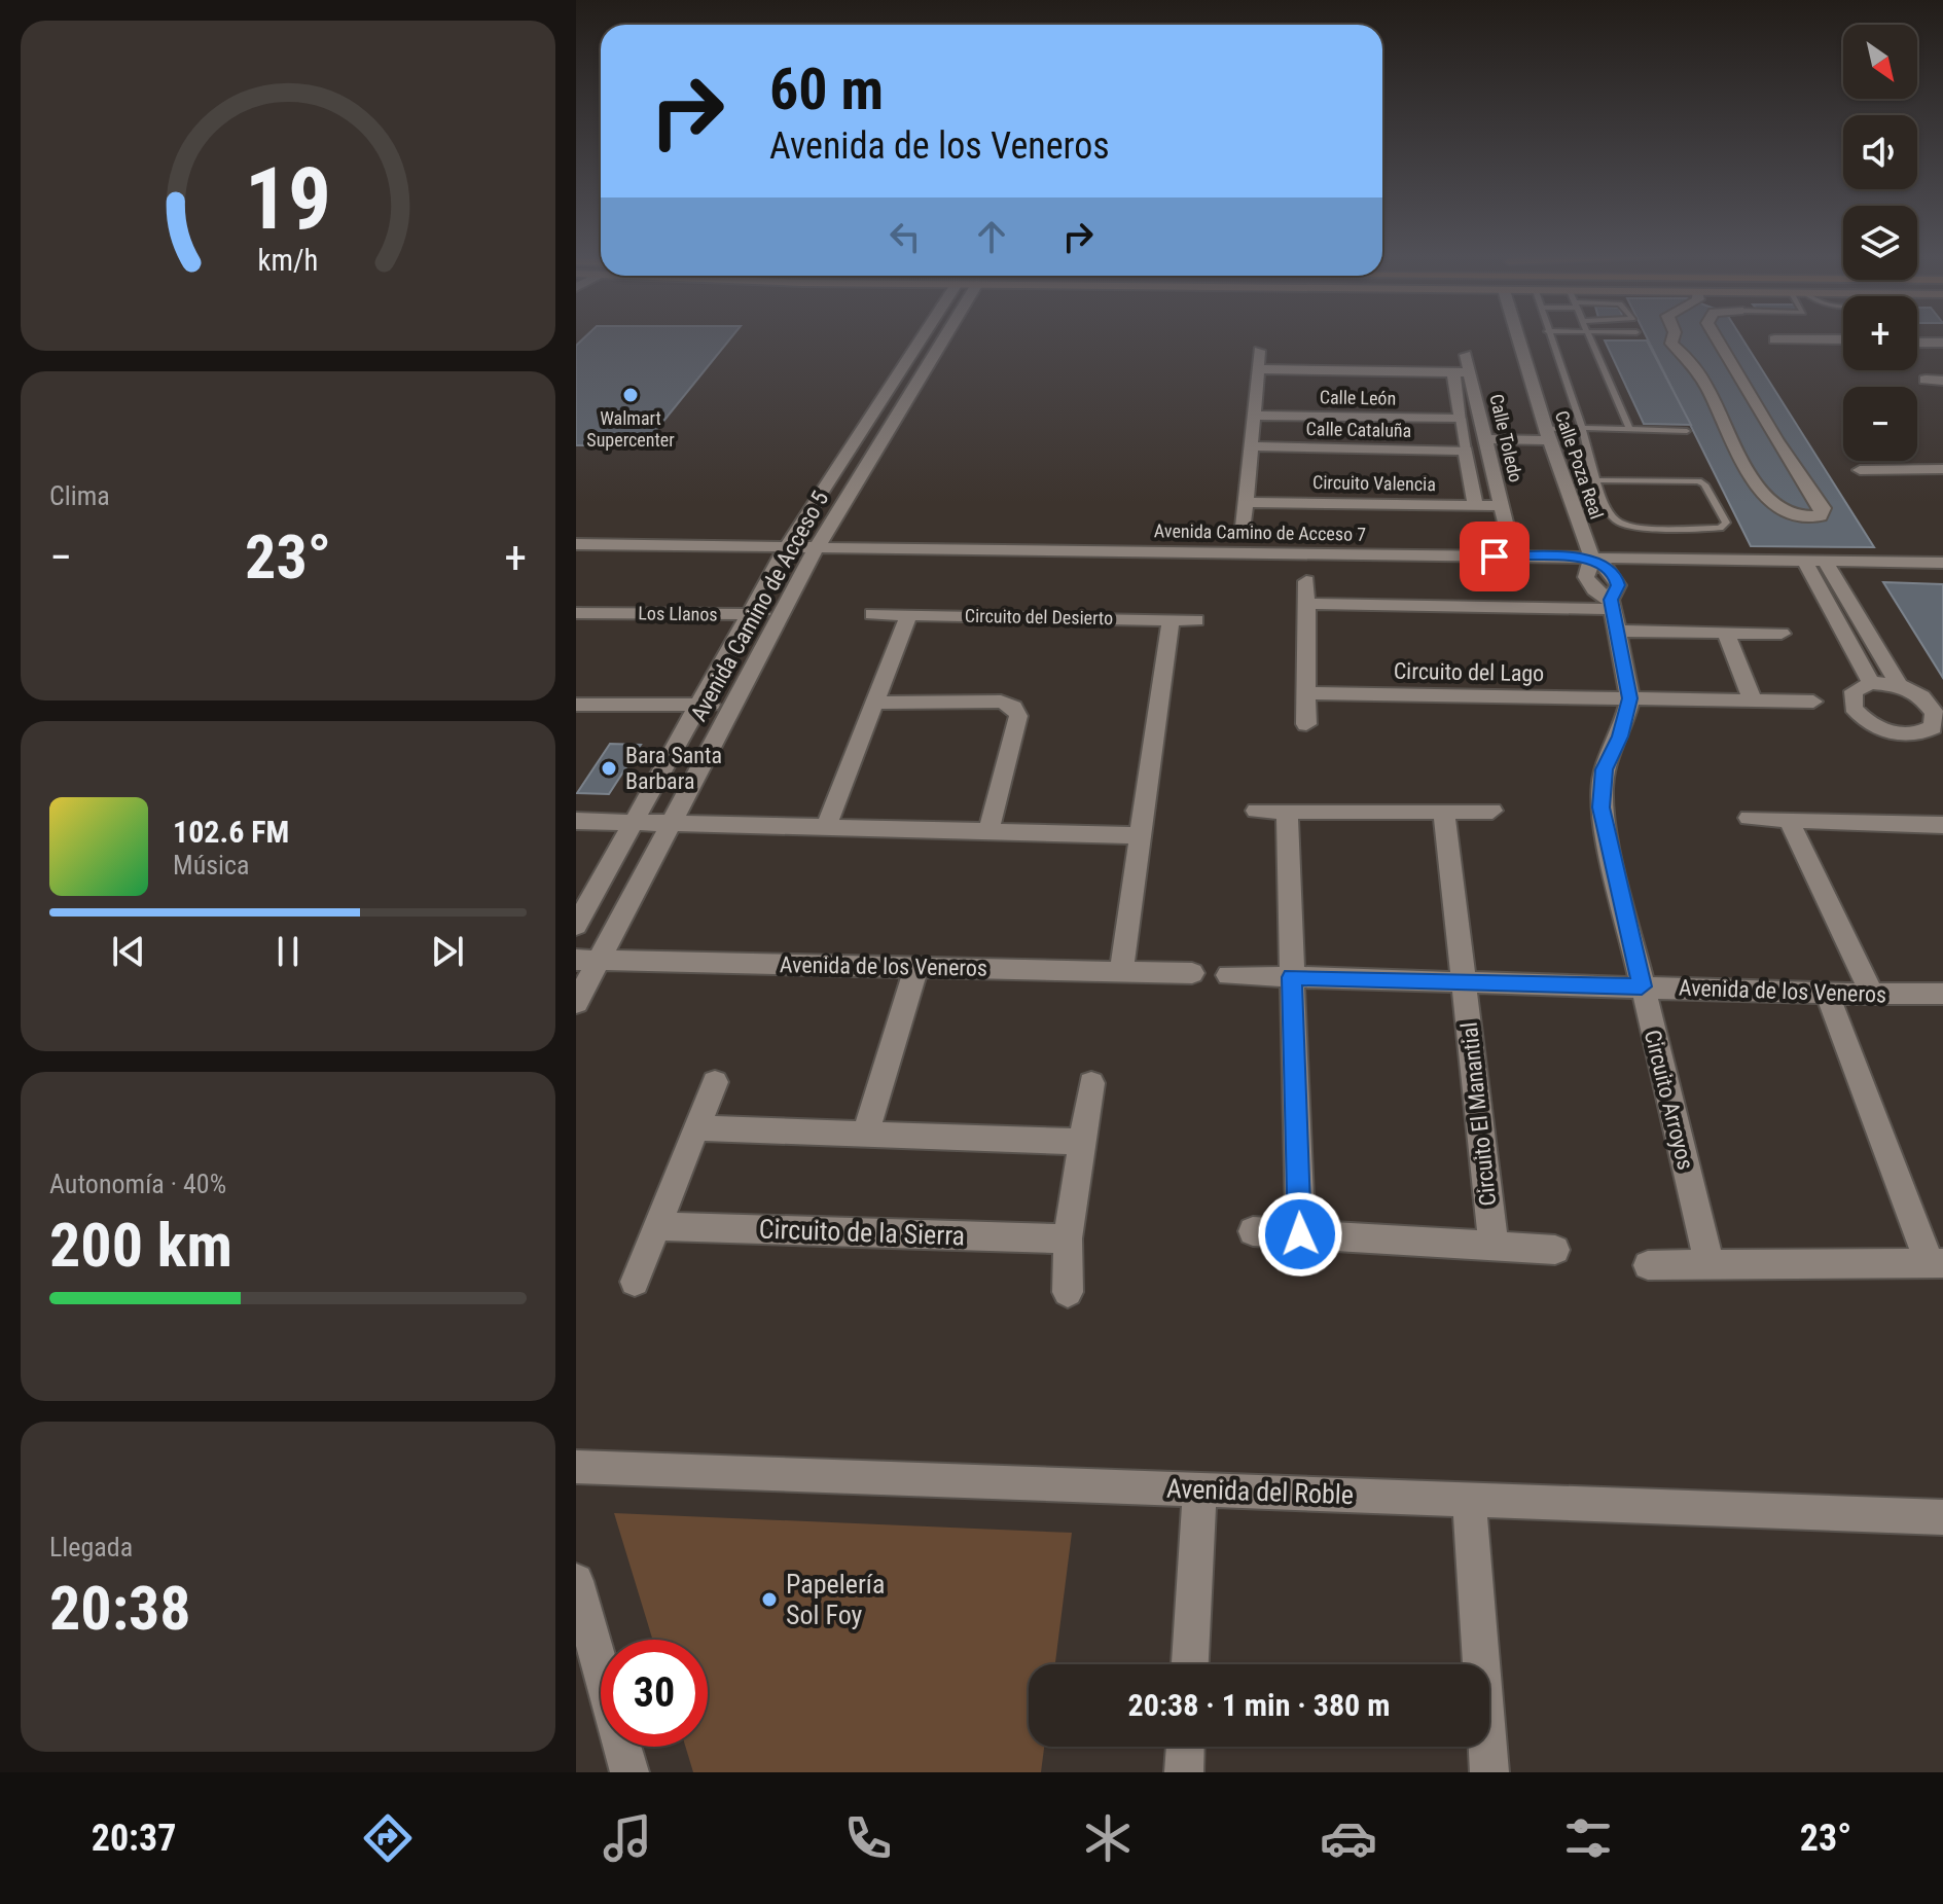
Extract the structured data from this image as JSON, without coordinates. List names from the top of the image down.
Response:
{
  "streets": {
    "street": [
      "Calle León",
      "Calle Cataluña",
      "Calle Toledo",
      "Calle Poza Real",
      "Circuito Valencia",
      "Avenida Camino de Acceso 7",
      "Avenida Camino de Acceso 5",
      "Los Llanos",
      "Circuito del Desierto",
      "Circuito del Lago",
      "Avenida de los Veneros",
      "Circuito Arroyos",
      "Circuito El Manantial",
      "Circuito de la Sierra",
      "Avenida del Roble"
    ]
  },
  "crossings": [
    ["Calle León", "Calle Toledo"],
    ["Calle Cataluña", "Calle Toledo"],
    ["Calle Toledo", "Circuito Valencia"],
    ["Calle Poza Real", "Avenida Camino de Acceso 7"],
    ["Calle Poza Real", "Circuito Arroyos"],
    ["Avenida Camino de Acceso 7", "Avenida Camino de Acceso 5"],
    ["Avenida Camino de Acceso 7", "Circuito Arroyos"],
    ["Avenida Camino de Acceso 5", "Los Llanos"],
    ["Avenida Camino de Acceso 5", "Avenida de los Veneros"],
    ["Circuito del Lago", "Circuito Arroyos"],
    ["Avenida de los Veneros", "Circuito Arroyos"],
    ["Avenida de los Veneros", "Circuito El Manantial"]
  ],
  "places": ["Walmart Supercenter", "Bara Santa Barbara", "Papelería Sol Foy"],
  "north": "bottom right",
  "page": {
    "map_buttons": ["+", "−"],
    "turn": ["60 m", "Avenida de los Veneros"],
    "tile": [
      "Clima",
      ["Autonomía · 40%", "200 km"],
      ["Llegada", "20:38"]
    ],
    "heat": ["−", "23°", "+"],
    "song": ["102.6 FM", "Música"],
    "limit": "30",
    "trip": "20:38 · 1 min · 380 m",
    "tabs": ["20:37", "23°"],
    "gauge": ["19", "km/h"]
  }
}
